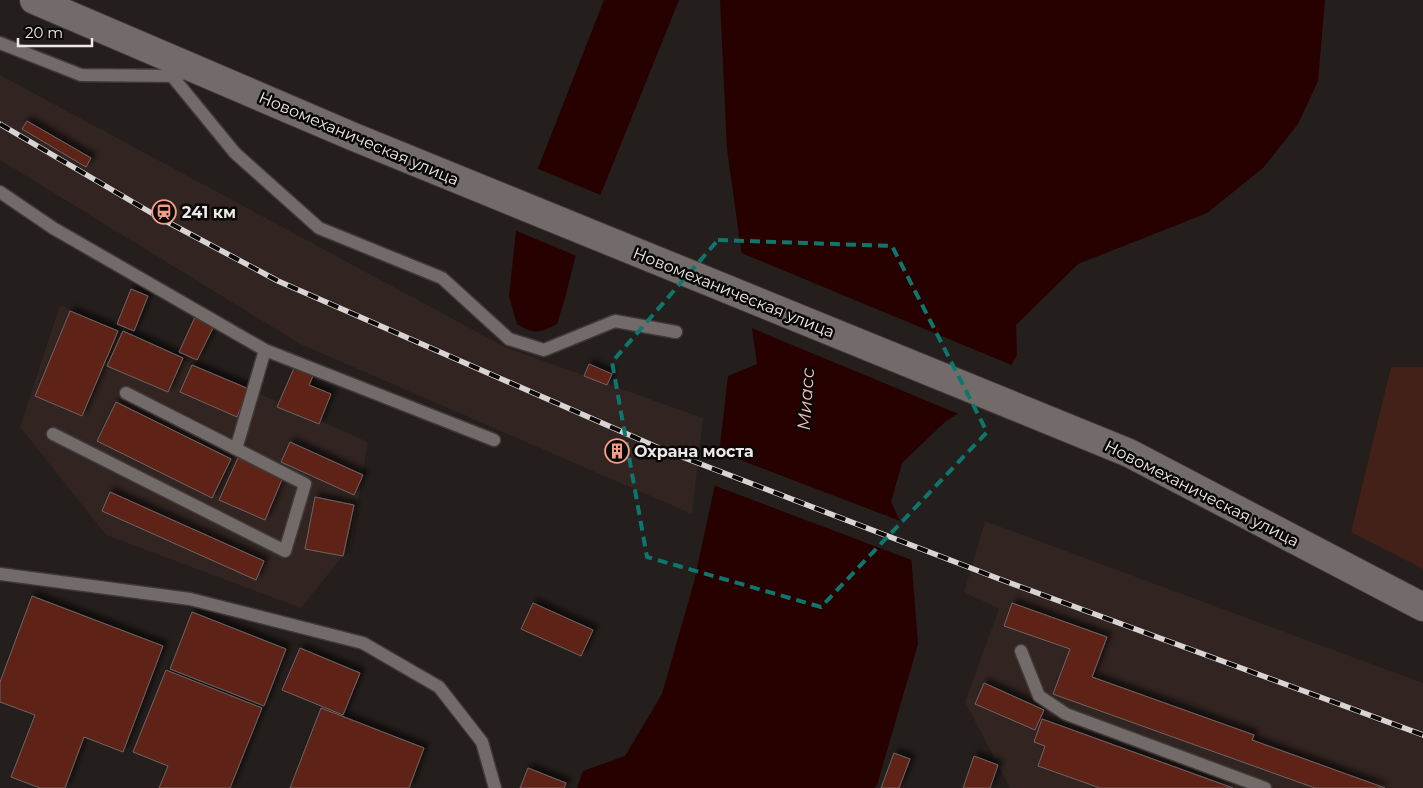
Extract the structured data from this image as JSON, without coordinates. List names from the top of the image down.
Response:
{
  "streets": {
    "main road": ["Новомеханическая улица"]
  },
  "water": ["Миасс"],
  "places": {
    "station": ["241 км"],
    "building": ["Охрана моста"]
  },
  "scale_bar": "20 m"
}
